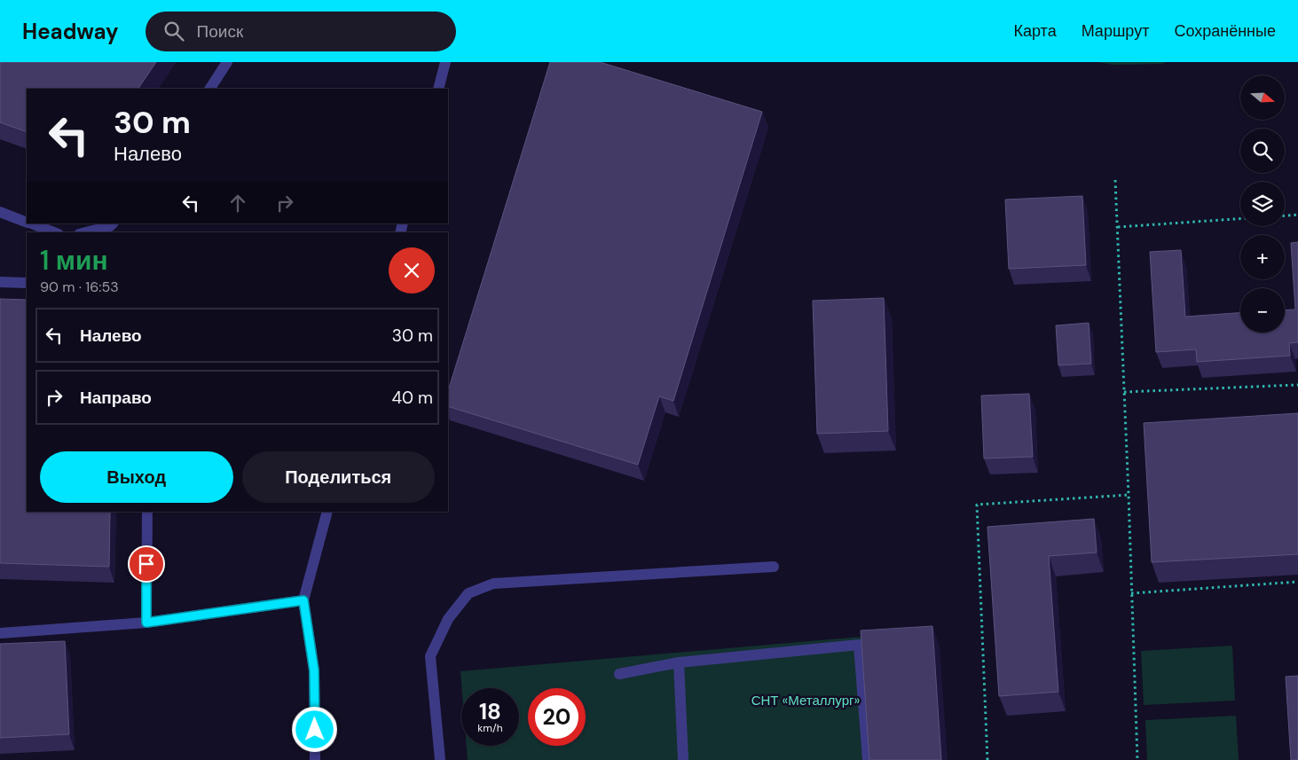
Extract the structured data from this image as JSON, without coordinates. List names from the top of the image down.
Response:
{
  "parks": ["СНТ «Металлург»"],
  "north": "right",
  "page": {
    "header": "Headway",
    "search": "Поиск",
    "nav": ["Карта", "Маршрут", "Сохранённые"],
    "map_buttons": ["+", "−"],
    "turn": ["30 m", "Налево"],
    "heading": ["1 мин", "90 m · 16:53"],
    "list": [
      {
        "name": "Налево",
        "value": "30 m"
      },
      {
        "name": "Направо",
        "value": "40 m"
      }
    ],
    "buttons": ["Выход", "Поделиться"],
    "speed": "18 km/h",
    "limit": "20"
  }
}
